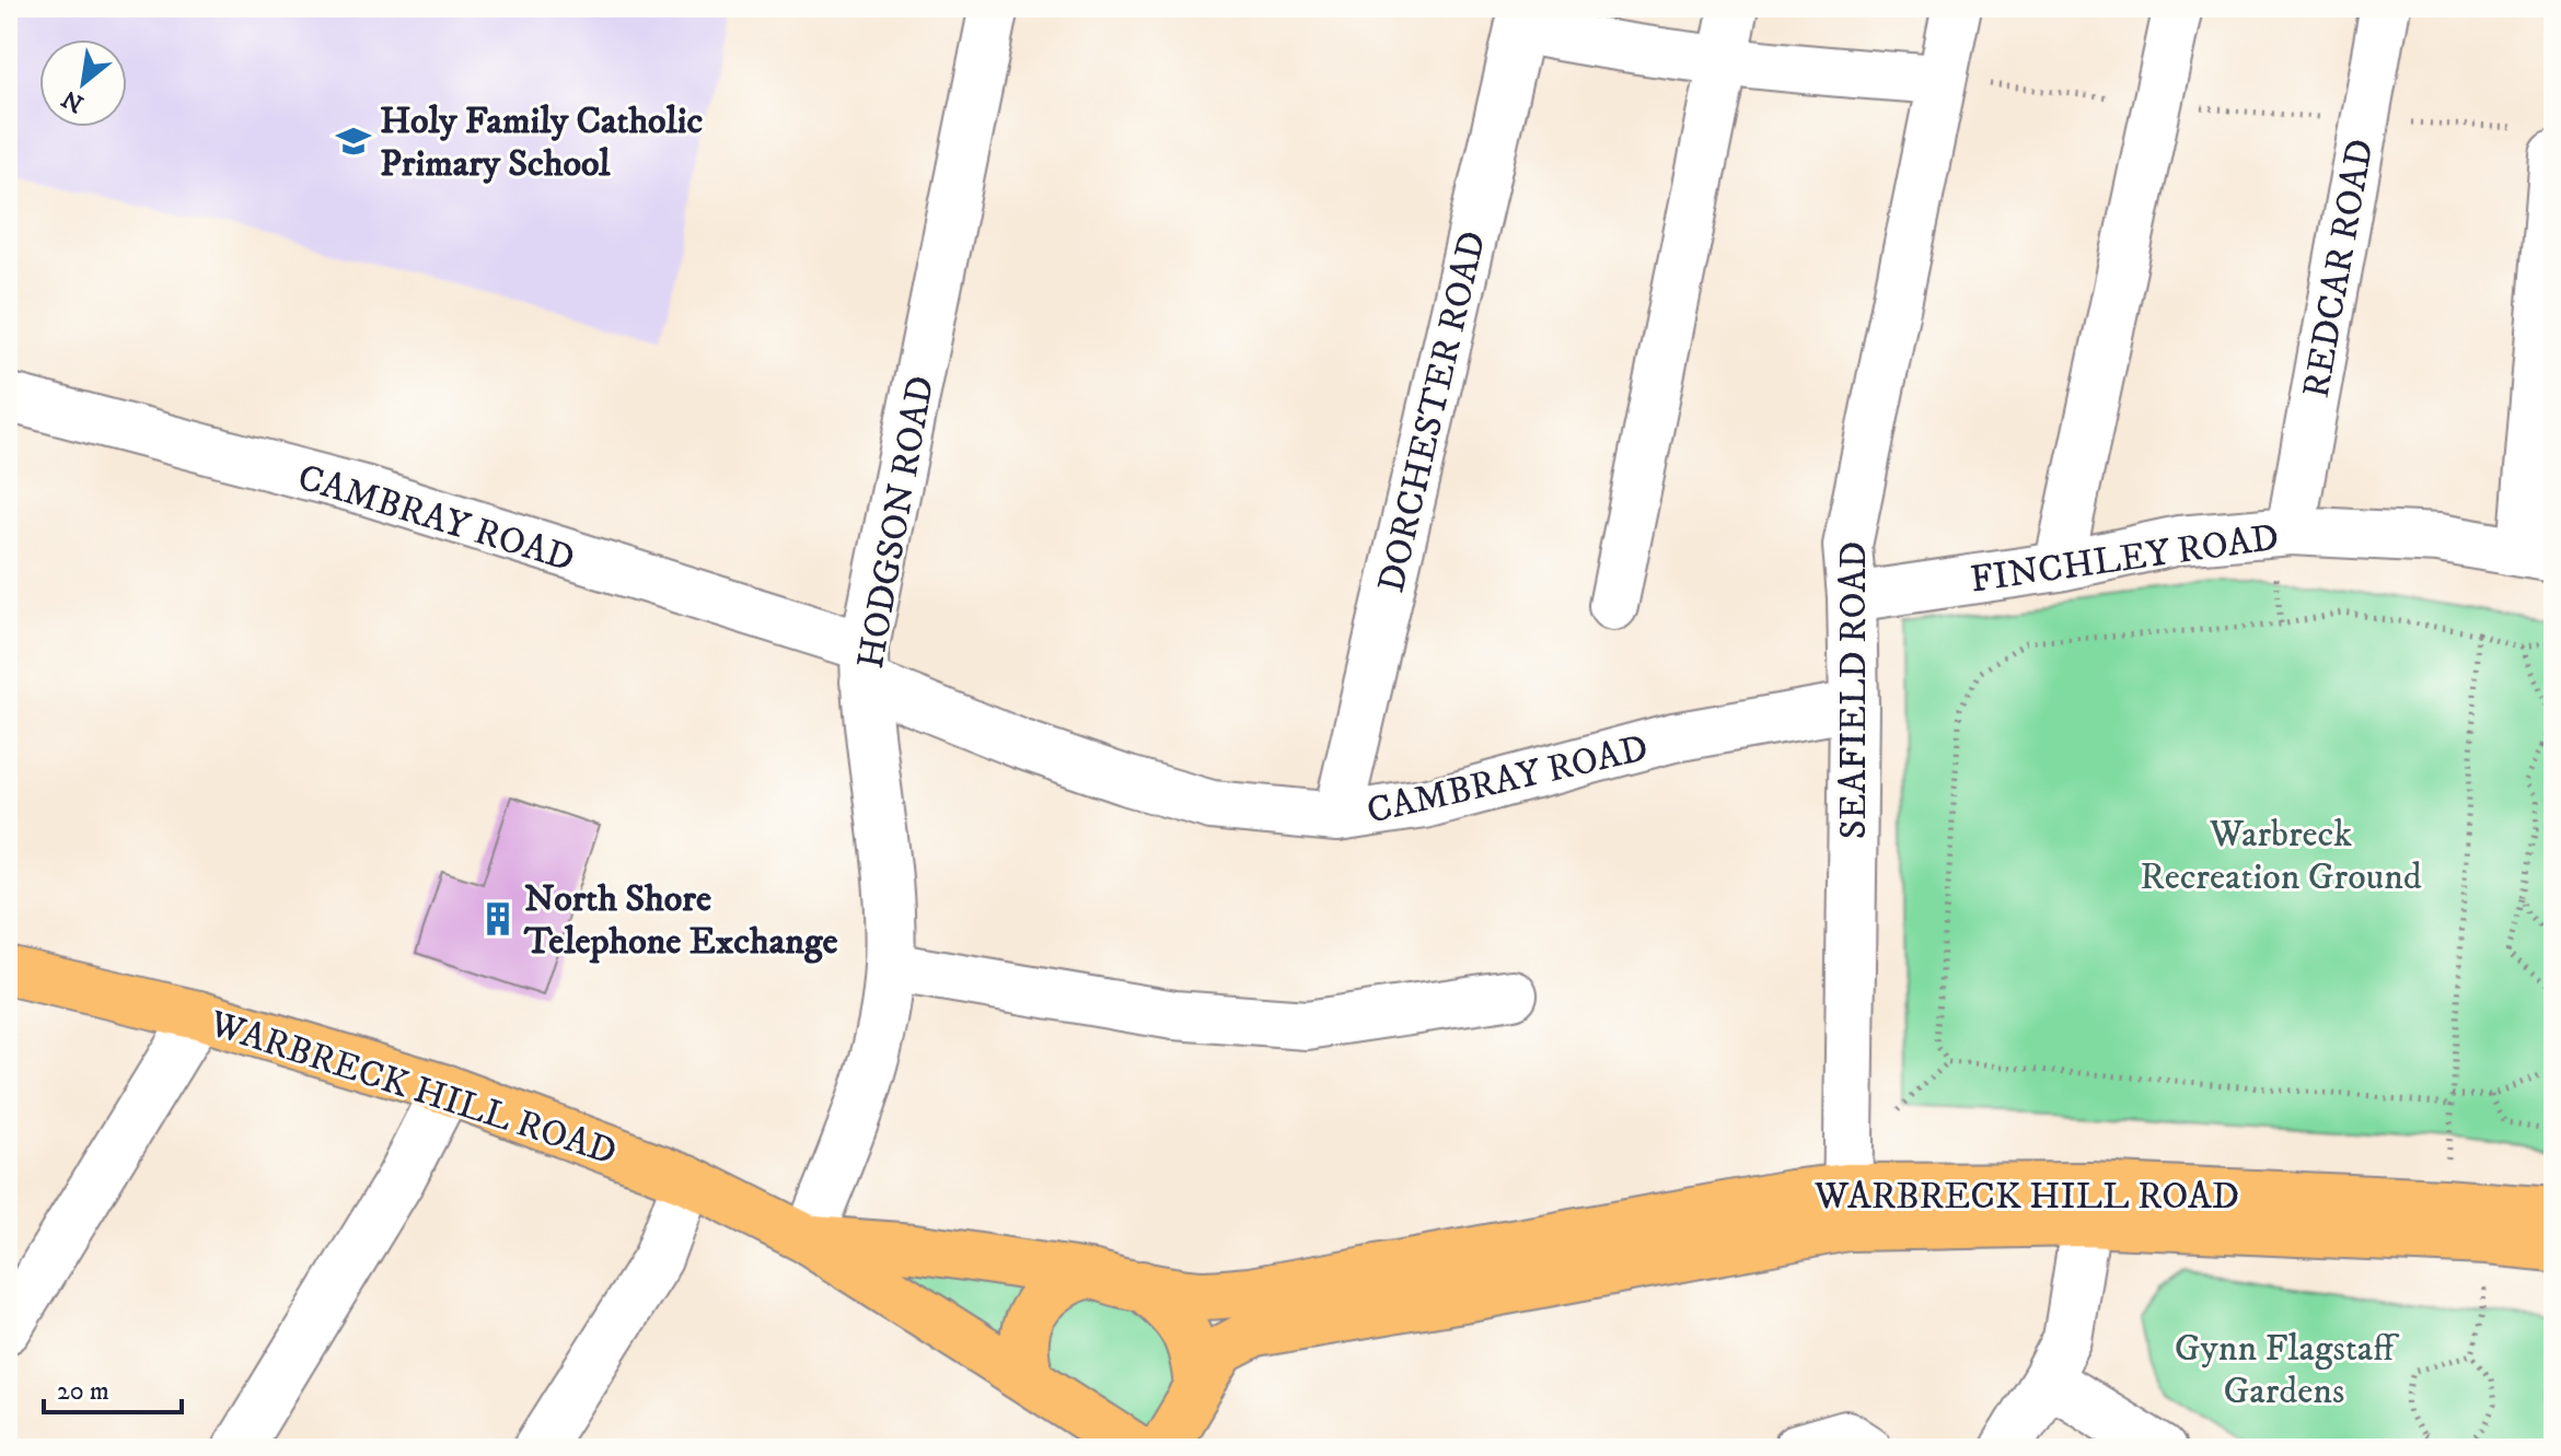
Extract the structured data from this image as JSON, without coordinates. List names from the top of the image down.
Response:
{
  "streets": {
    "main road": ["WARBRECK HILL ROAD"],
    "street": [
      "REDCAR ROAD",
      "DORCHESTER ROAD",
      "CAMBRAY ROAD",
      "HODGSON ROAD",
      "FINCHLEY ROAD",
      "SEAFIELD ROAD"
    ]
  },
  "crossings": [
    ["REDCAR ROAD", "FINCHLEY ROAD"],
    ["DORCHESTER ROAD", "CAMBRAY ROAD"],
    ["CAMBRAY ROAD", "HODGSON ROAD"],
    ["CAMBRAY ROAD", "SEAFIELD ROAD"],
    ["HODGSON ROAD", "WARBRECK HILL ROAD"],
    ["FINCHLEY ROAD", "SEAFIELD ROAD"],
    ["SEAFIELD ROAD", "WARBRECK HILL ROAD"]
  ],
  "parks": ["Warbreck Recreation Ground", "Gynn Flagstaff Gardens"],
  "places": {
    "school or university": ["Holy Family Catholic Primary School"],
    "building": ["North Shore Telephone Exchange"]
  },
  "scale_bar": "20 m",
  "north": "bottom left"
}
